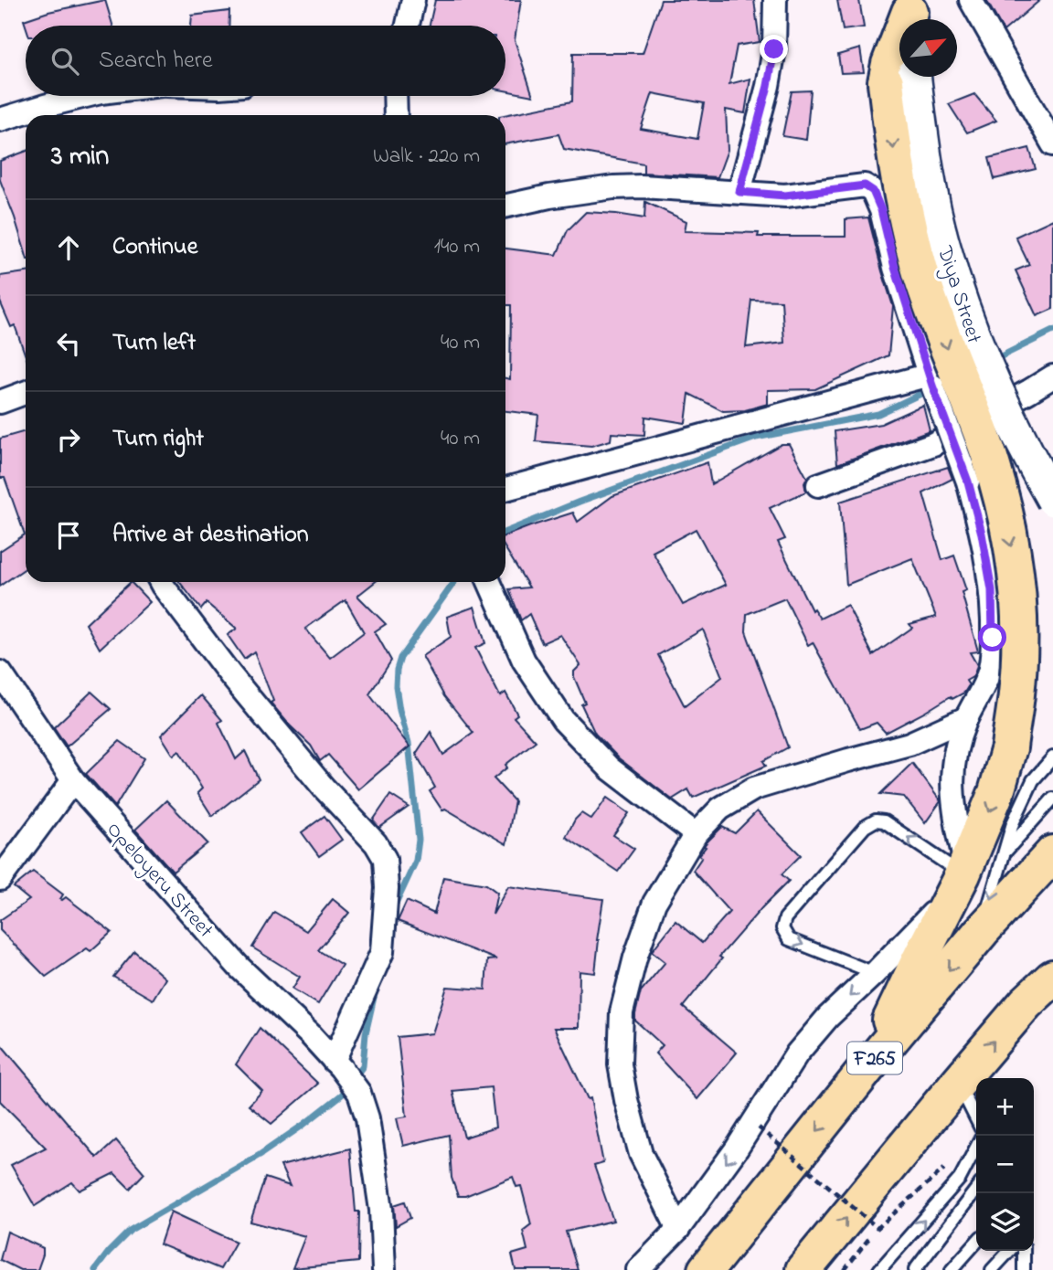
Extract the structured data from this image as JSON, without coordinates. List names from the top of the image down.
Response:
{
  "streets": {
    "highway": ["F265"],
    "main road": ["Diya Street"],
    "street": ["Opeloyeru Street"]
  },
  "north": "top right",
  "page": {
    "search": "Search here",
    "heading": ["3 min", "Walk · 220 m"],
    "list": [
      ["Continue", "140 m"],
      ["Turn left", "40 m"],
      ["Turn right", "40 m"],
      "Arrive at destination"
    ],
    "map_buttons": ["+", "−"]
  }
}
